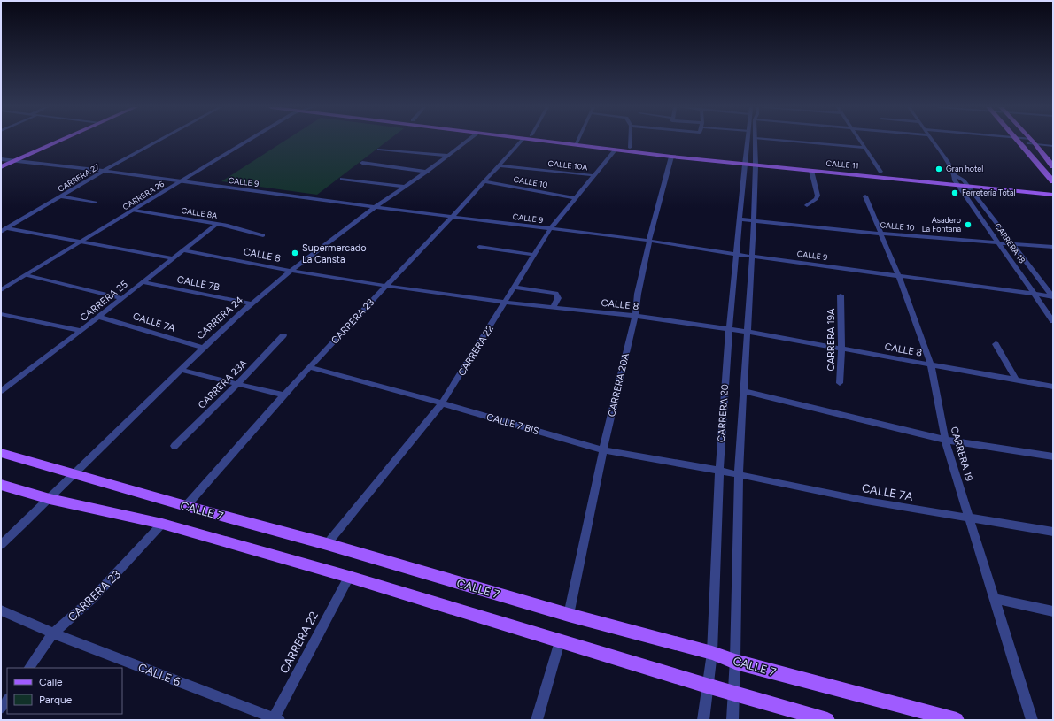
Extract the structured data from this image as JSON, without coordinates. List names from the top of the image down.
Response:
{
  "streets": {
    "main road": ["CALLE 11", "CALLE 7"],
    "street": [
      "CALLE 10A",
      "CARRERA 27",
      "CALLE 9",
      "CALLE 10",
      "CARRERA 26",
      "CALLE 8A",
      "CARRERA 18",
      "CALLE 8",
      "CALLE 7B",
      "CARRERA 25",
      "CARRERA 24",
      "CARRERA 23",
      "CALLE 7A",
      "CARRERA 19A",
      "CARRERA 22",
      "CARRERA 23A",
      "CARRERA 20A",
      "CARRERA 20",
      "CALLE 7 BIS",
      "CARRERA 19",
      "CALLE 6"
    ]
  },
  "crossings": [
    ["CALLE 11", "CARRERA 18"],
    ["CALLE 11", "CARRERA 22"],
    ["CALLE 11", "CARRERA 20A"],
    ["CALLE 11", "CARRERA 20"],
    ["CALLE 10A", "CARRERA 23"],
    ["CALLE 10A", "CARRERA 22"],
    ["CARRERA 27", "CALLE 9"],
    ["CALLE 9", "CARRERA 26"],
    ["CALLE 9", "CARRERA 18"],
    ["CALLE 9", "CARRERA 24"],
    ["CALLE 9", "CARRERA 23"],
    ["CALLE 9", "CARRERA 22"],
    ["CALLE 9", "CARRERA 20A"],
    ["CALLE 9", "CARRERA 20"],
    ["CALLE 9", "CARRERA 19"],
    ["CALLE 10", "CARRERA 18"],
    ["CALLE 10", "CARRERA 23"],
    ["CALLE 10", "CARRERA 22"],
    ["CALLE 10", "CARRERA 20"],
    ["CALLE 10", "CARRERA 19"],
    ["CARRERA 26", "CALLE 8A"],
    ["CALLE 8A", "CARRERA 25"],
    ["CALLE 8", "CARRERA 25"],
    ["CALLE 8", "CARRERA 24"],
    ["CALLE 8", "CARRERA 23"],
    ["CALLE 8", "CARRERA 19A"],
    ["CALLE 8", "CARRERA 22"],
    ["CALLE 8", "CARRERA 20A"],
    ["CALLE 8", "CARRERA 20"],
    ["CALLE 8", "CARRERA 19"],
    ["CALLE 7B", "CARRERA 25"],
    ["CALLE 7B", "CARRERA 24"],
    ["CARRERA 25", "CALLE 7A"],
    ["CARRERA 24", "CALLE 7A"],
    ["CARRERA 24", "CALLE 7"],
    ["CARRERA 23", "CALLE 7 BIS"],
    ["CARRERA 23", "CALLE 7"],
    ["CARRERA 23", "CALLE 6"],
    ["CALLE 7A", "CARRERA 20"],
    ["CALLE 7A", "CALLE 7 BIS"],
    ["CALLE 7A", "CARRERA 19"],
    ["CARRERA 22", "CALLE 7 BIS"],
    ["CARRERA 22", "CALLE 7"],
    ["CARRERA 22", "CALLE 6"],
    ["CARRERA 20A", "CALLE 7 BIS"],
    ["CARRERA 20A", "CALLE 7"],
    ["CARRERA 20", "CALLE 7 BIS"],
    ["CARRERA 20", "CALLE 7"]
  ],
  "places": [
    "Gran hotel",
    "Ferretería Total",
    "Asadero La Fontana",
    "Supermercado La Cansta"
  ],
  "legend": ["Calle", "Parque"]
}
